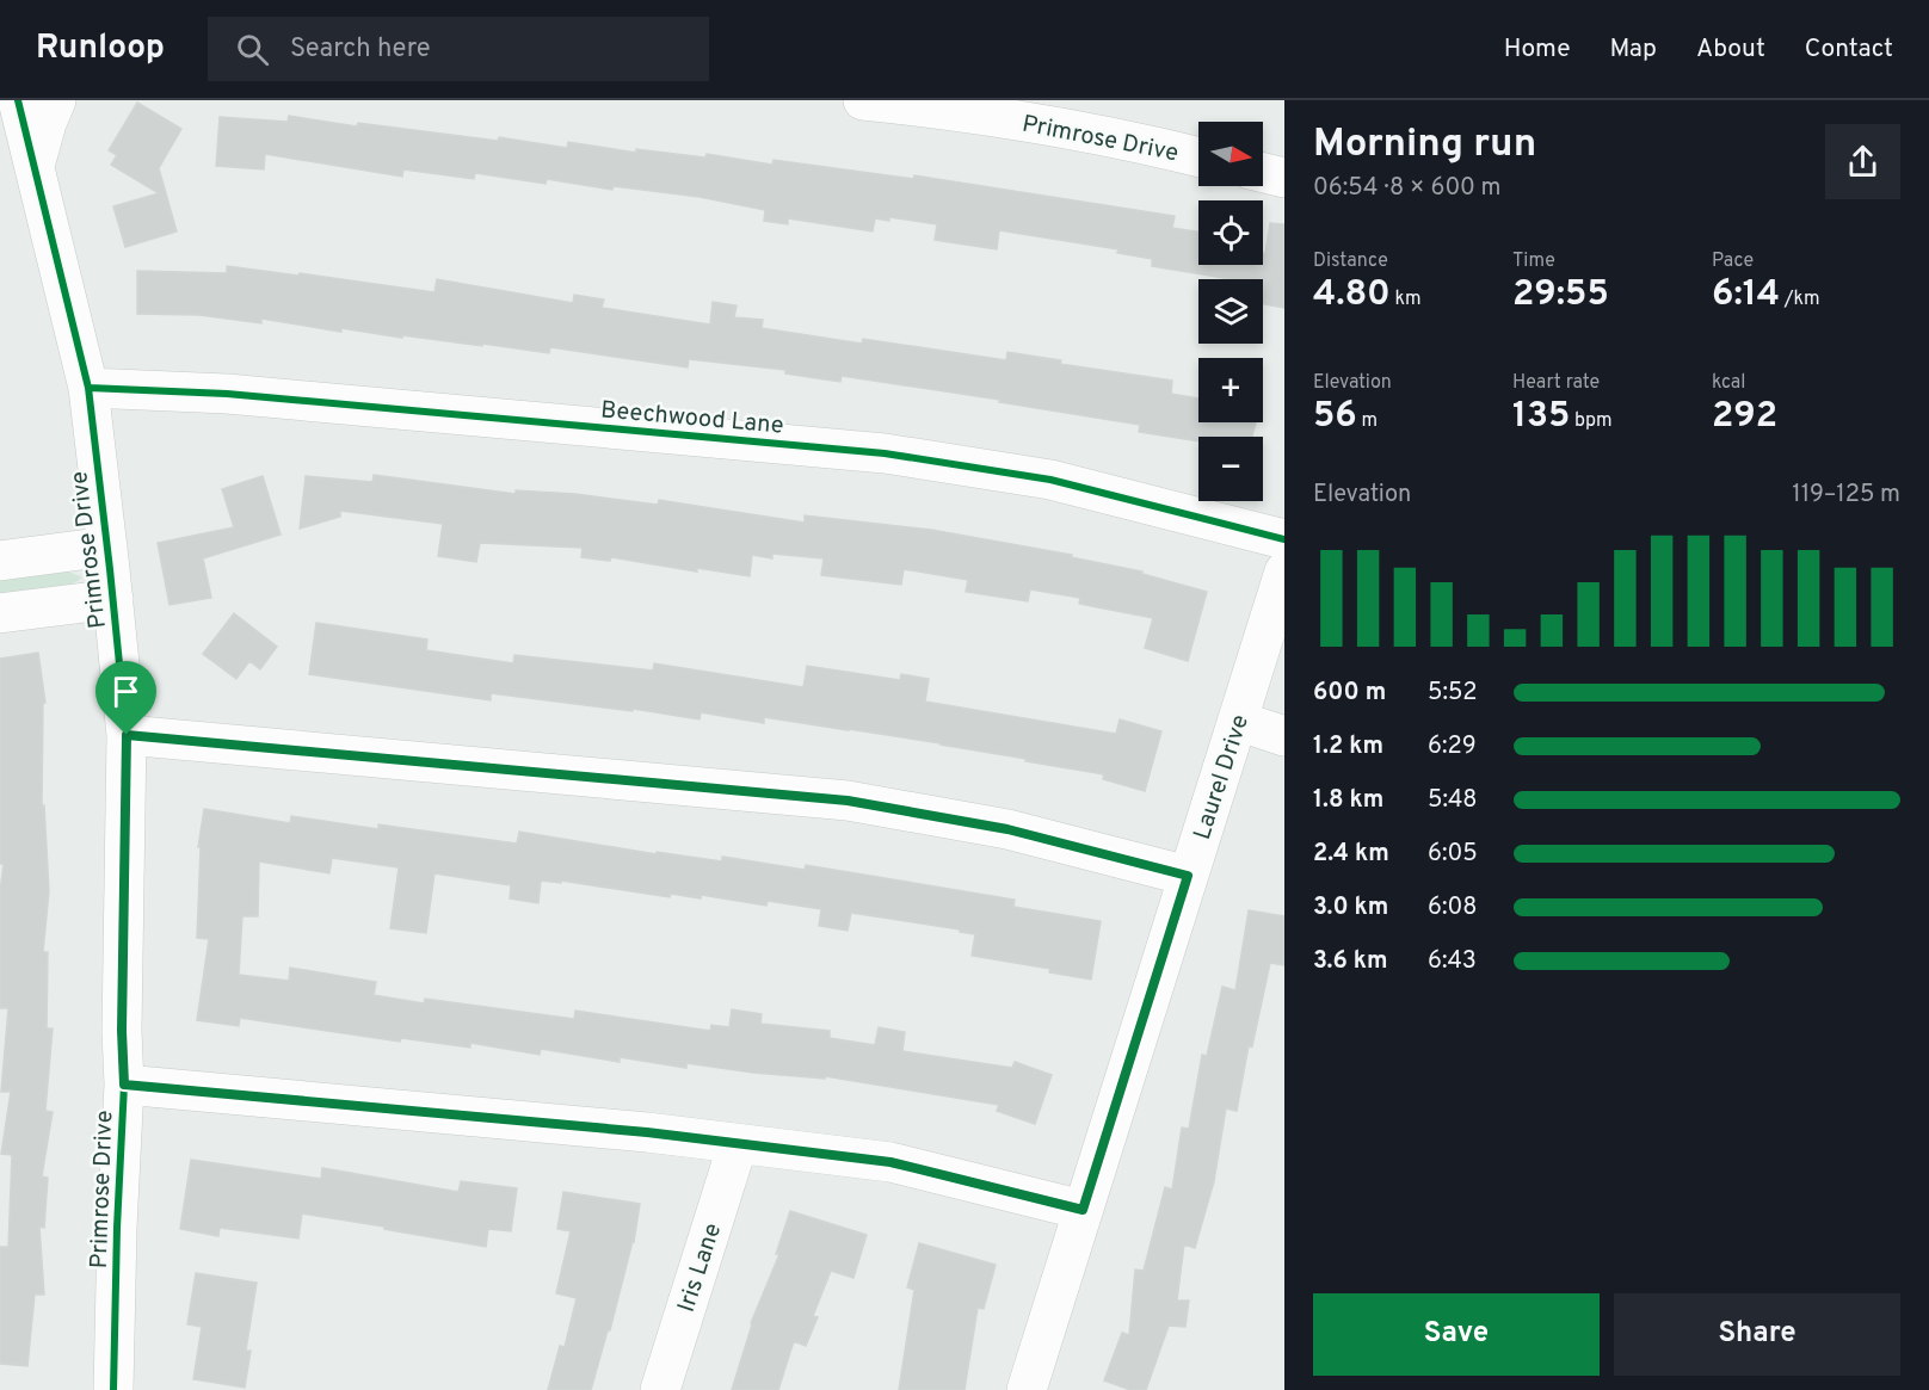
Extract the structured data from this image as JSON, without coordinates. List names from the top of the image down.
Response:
{
  "streets": {
    "street": [
      "Primrose Drive",
      "Beechwood Lane",
      "Laurel Drive",
      "Iris Lane"
    ]
  },
  "crossings": [
    ["Primrose Drive", "Beechwood Lane"]
  ],
  "north": "right",
  "page": {
    "header": "Runloop",
    "search": "Search here",
    "nav": [
      "Home",
      "Map",
      "About",
      "Contact"
    ],
    "heading": ["Morning run", "06:54 · 8 × 600 m"],
    "map_buttons": ["+", "−"],
    "stats": [
      ["Distance", "4.80 km"],
      ["Time", "29:55"],
      ["Pace", "6:14 /km"],
      ["Elevation", "56 m"],
      ["Heart rate", "135 bpm"],
      ["kcal", "292"]
    ],
    "chart": ["Elevation", "119–125 m"],
    "list": [
      {
        "name": "600 m",
        "note": "5:52"
      },
      {
        "name": "1.2 km",
        "note": "6:29"
      },
      {
        "name": "1.8 km",
        "note": "5:48"
      },
      {
        "name": "2.4 km",
        "note": "6:05"
      },
      {
        "name": "3.0 km",
        "note": "6:08"
      },
      {
        "name": "3.6 km",
        "note": "6:43"
      }
    ],
    "buttons": ["Save", "Share"]
  }
}
